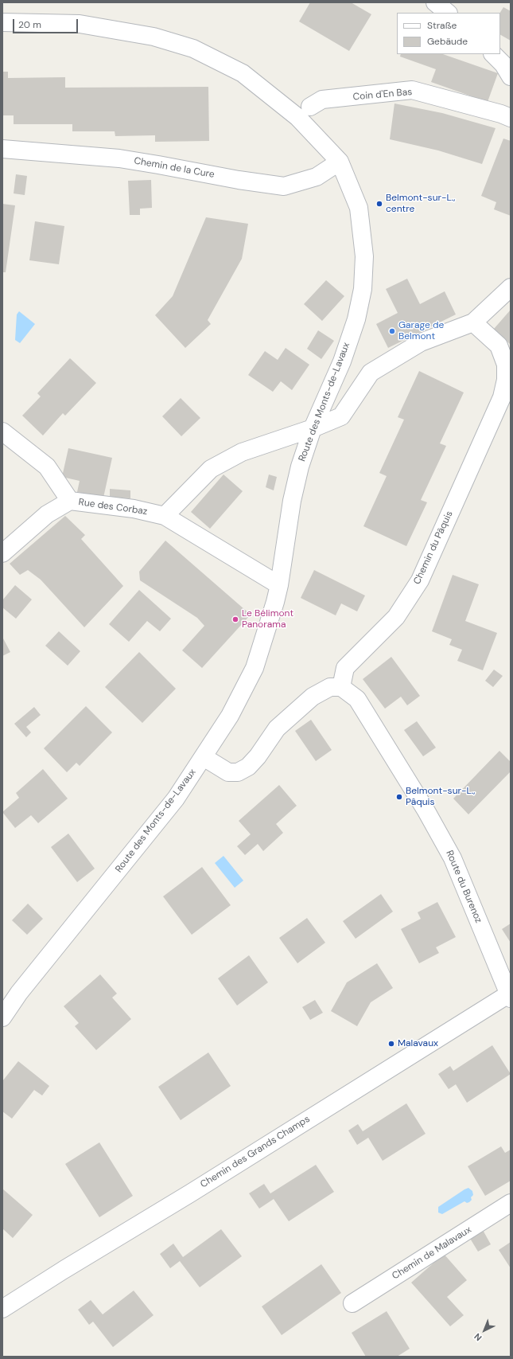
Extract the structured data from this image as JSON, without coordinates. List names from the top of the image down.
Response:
{
  "streets": {
    "street": [
      "Coin d'En Bas",
      "Chemin de la Cure",
      "Route des Monts-de-Lavaux",
      "Rue des Corbaz",
      "Chemin du Pâquis",
      "Route du Burenoz",
      "Chemin des Grands Champs",
      "Chemin de Malavaux"
    ]
  },
  "crossings": [
    ["Chemin de la Cure", "Route des Monts-de-Lavaux"],
    ["Route des Monts-de-Lavaux", "Rue des Corbaz"],
    ["Chemin du Pâquis", "Route du Burenoz"],
    ["Route du Burenoz", "Chemin des Grands Champs"]
  ],
  "places": [
    "Belmont-sur-L., centre",
    "Garage de Belmont",
    "Le Bélimont Panorama",
    "Belmont-sur-L., Pâquis",
    "Malavaux"
  ],
  "legend": ["Straße", "Gebäude"],
  "scale_bar": "20 m",
  "north": "bottom left"
}
